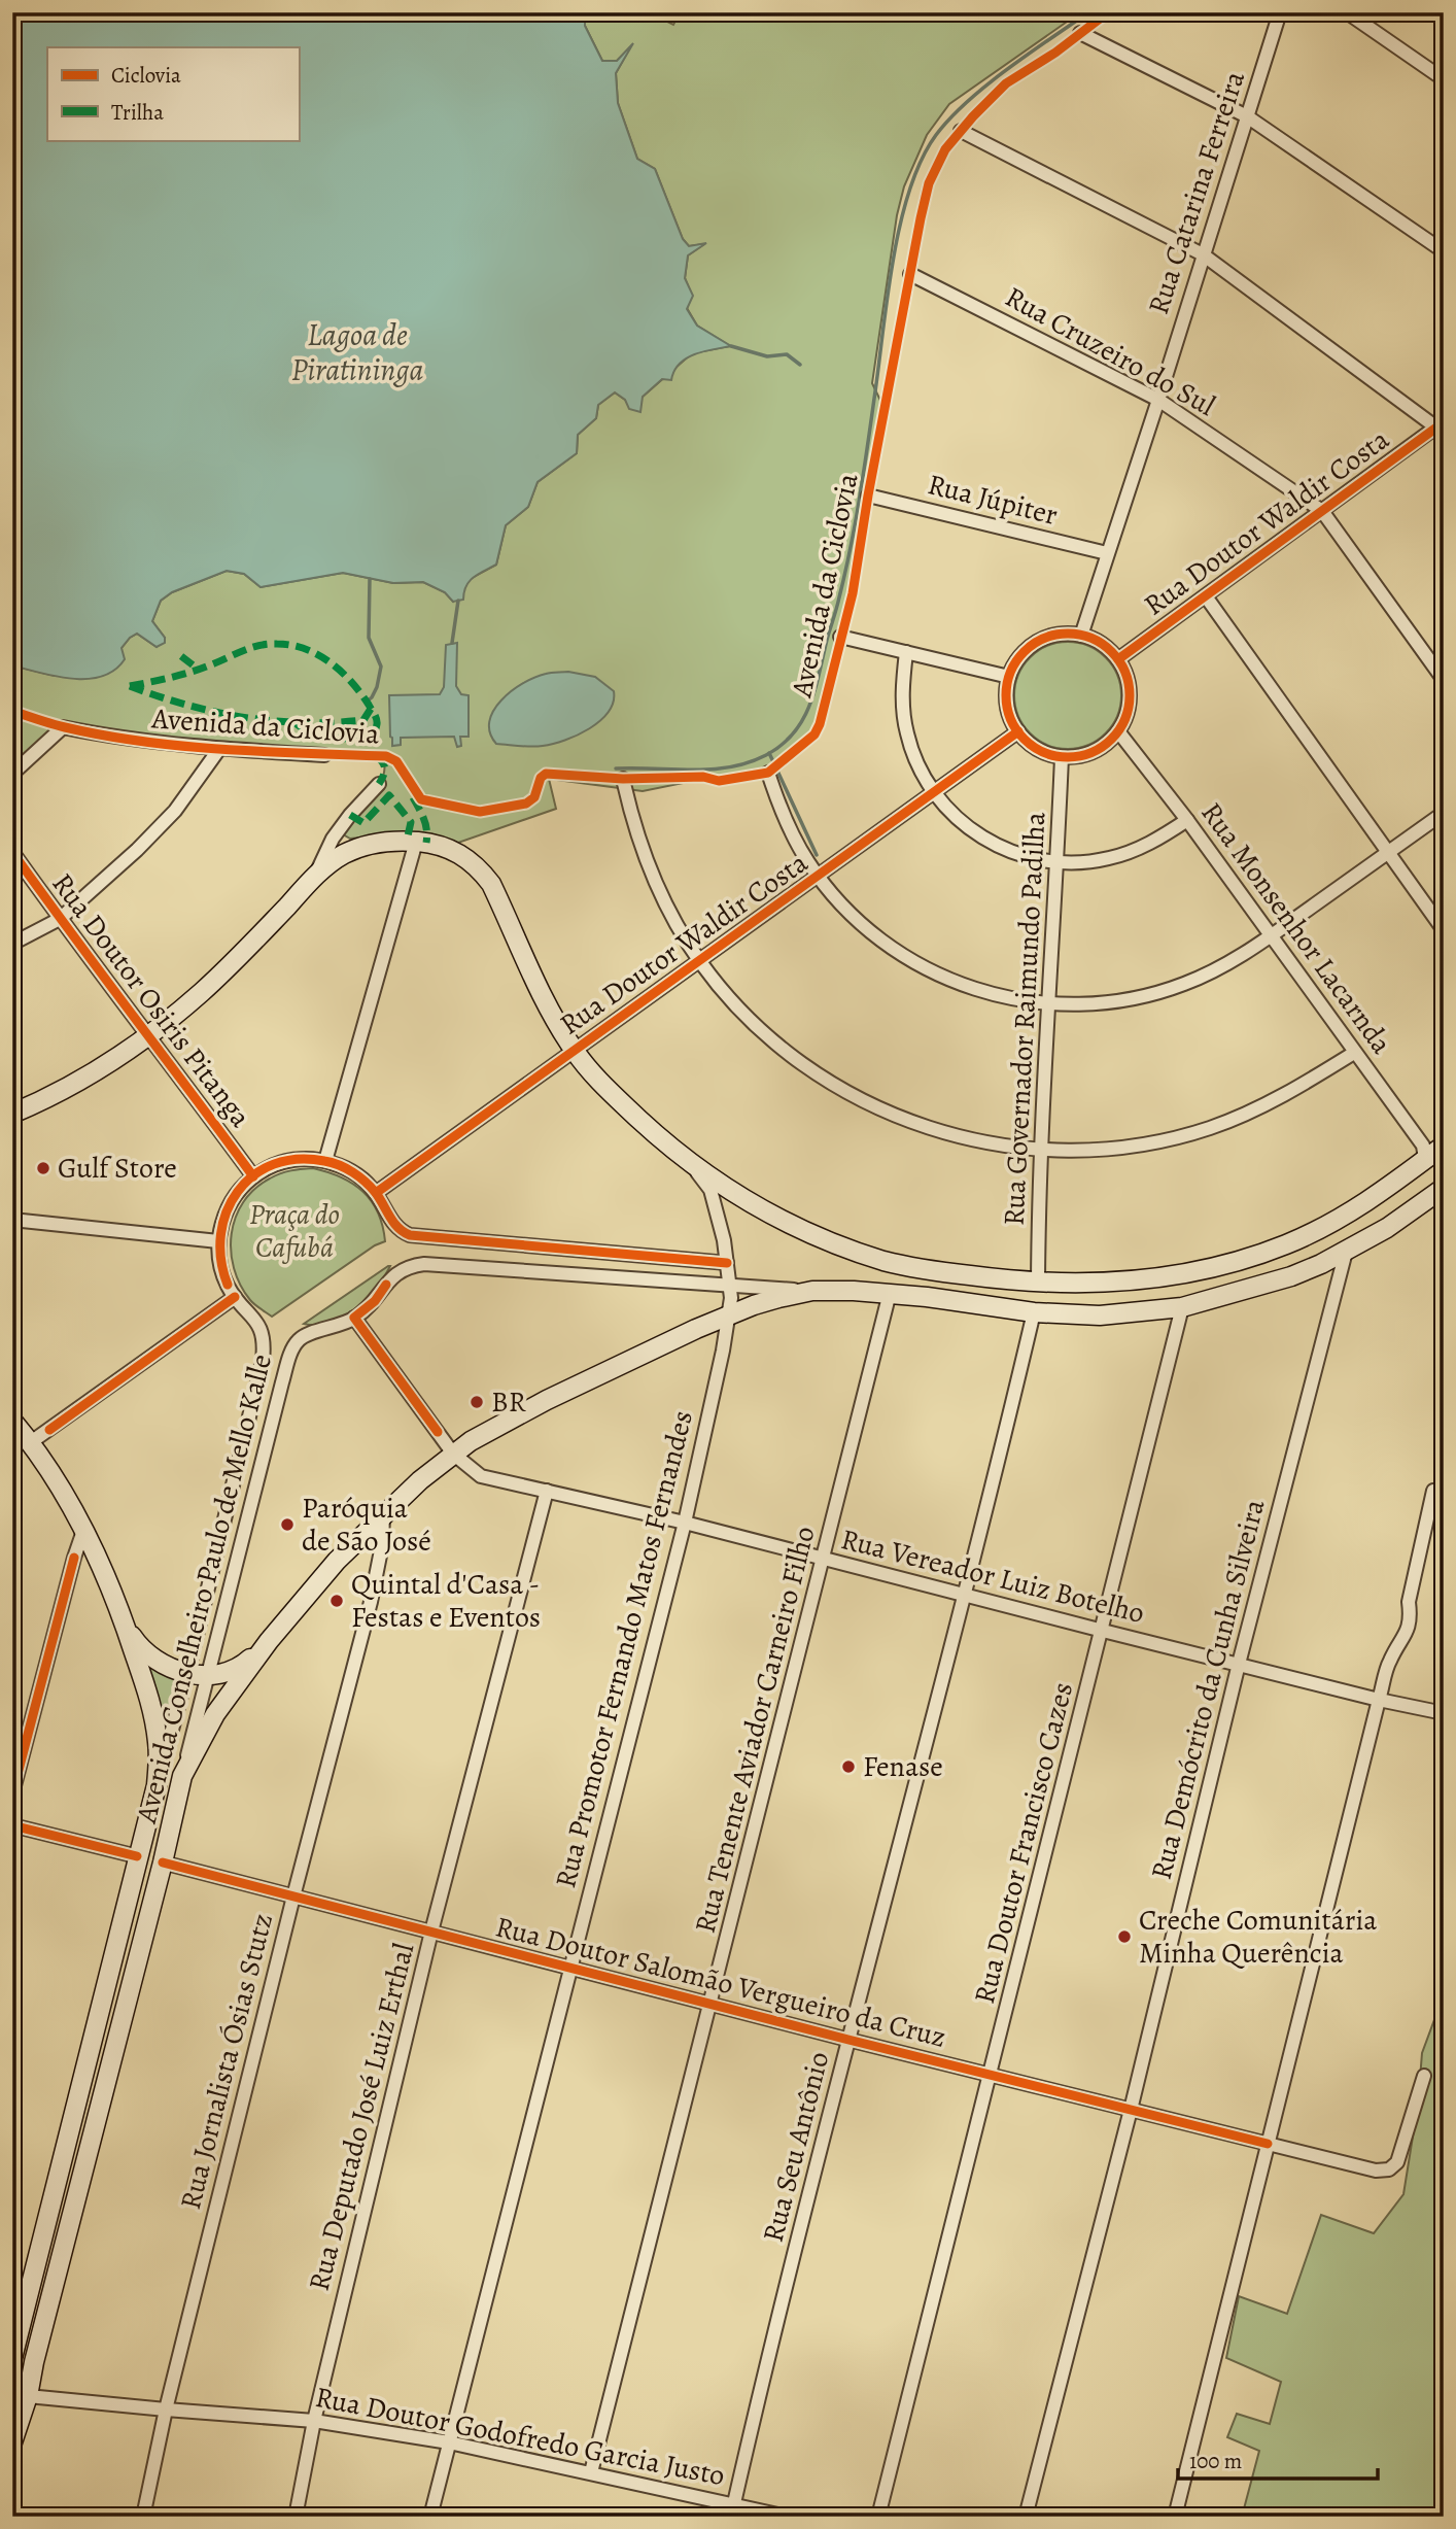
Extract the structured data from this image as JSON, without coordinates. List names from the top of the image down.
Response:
{
  "streets": {
    "main road": ["Avenida Conselheiro Paulo de Mello Kalle"],
    "street": [
      "Rua Catarina Ferreira",
      "Rua Cruzeiro do Sul",
      "Rua Júpiter",
      "Rua Doutor Waldir Costa",
      "Avenida da Ciclovia",
      "Rua Monsenhor Lacarnda",
      "Rua Doutor Osiris Pitanga",
      "Rua Governador Raimundo Padilha",
      "Rua Vereador Luiz Botelho",
      "Rua Promotor Fernando Matos Fernandes",
      "Rua Demócrito da Cunha Silveira",
      "Rua Tenente Aviador Carneiro Filho",
      "Rua Doutor Francisco Cazes",
      "Rua Doutor Salomão Vergueiro da Cruz",
      "Rua Jornalista Ósias Stutz",
      "Rua Deputado José Luiz Erthal",
      "Rua Seu Antônio",
      "Rua Doutor Godofredo Garcia Justo"
    ]
  },
  "crossings": [
    ["Rua Catarina Ferreira", "Rua Cruzeiro do Sul"],
    ["Rua Catarina Ferreira", "Rua Júpiter"],
    ["Rua Catarina Ferreira", "Rua Doutor Waldir Costa"],
    ["Rua Catarina Ferreira", "Rua Monsenhor Lacarnda"],
    ["Rua Catarina Ferreira", "Rua Governador Raimundo Padilha"],
    ["Rua Cruzeiro do Sul", "Rua Doutor Waldir Costa"],
    ["Rua Doutor Waldir Costa", "Rua Monsenhor Lacarnda"],
    ["Rua Doutor Waldir Costa", "Rua Governador Raimundo Padilha"],
    ["Rua Monsenhor Lacarnda", "Rua Governador Raimundo Padilha"],
    ["Rua Vereador Luiz Botelho", "Avenida Conselheiro Paulo de Mello Kalle"],
    ["Rua Vereador Luiz Botelho", "Rua Promotor Fernando Matos Fernandes"],
    ["Rua Vereador Luiz Botelho", "Rua Demócrito da Cunha Silveira"],
    ["Rua Vereador Luiz Botelho", "Rua Tenente Aviador Carneiro Filho"],
    ["Rua Vereador Luiz Botelho", "Rua Doutor Francisco Cazes"],
    ["Rua Vereador Luiz Botelho", "Rua Deputado José Luiz Erthal"],
    ["Rua Vereador Luiz Botelho", "Rua Seu Antônio"],
    ["Avenida Conselheiro Paulo de Mello Kalle", "Rua Doutor Salomão Vergueiro da Cruz"],
    ["Avenida Conselheiro Paulo de Mello Kalle", "Rua Doutor Godofredo Garcia Justo"],
    ["Rua Promotor Fernando Matos Fernandes", "Rua Doutor Salomão Vergueiro da Cruz"],
    ["Rua Promotor Fernando Matos Fernandes", "Rua Doutor Godofredo Garcia Justo"],
    ["Rua Demócrito da Cunha Silveira", "Rua Doutor Salomão Vergueiro da Cruz"],
    ["Rua Tenente Aviador Carneiro Filho", "Rua Doutor Salomão Vergueiro da Cruz"],
    ["Rua Tenente Aviador Carneiro Filho", "Rua Doutor Godofredo Garcia Justo"],
    ["Rua Doutor Francisco Cazes", "Rua Doutor Salomão Vergueiro da Cruz"],
    ["Rua Doutor Salomão Vergueiro da Cruz", "Rua Jornalista Ósias Stutz"],
    ["Rua Doutor Salomão Vergueiro da Cruz", "Rua Deputado José Luiz Erthal"],
    ["Rua Doutor Salomão Vergueiro da Cruz", "Rua Seu Antônio"],
    ["Rua Jornalista Ósias Stutz", "Rua Doutor Godofredo Garcia Justo"],
    ["Rua Deputado José Luiz Erthal", "Rua Doutor Godofredo Garcia Justo"],
    ["Rua Seu Antônio", "Rua Doutor Godofredo Garcia Justo"]
  ],
  "water": ["Lagoa de Piratininga"],
  "parks": ["Praça do Cafubá"],
  "places": [
    "Gulf Store",
    "BR",
    "Paróquia de São José",
    "Quintal d'Casa - Festas e Eventos",
    "Fenase",
    "Creche Comunitária Minha Querência"
  ],
  "legend": ["Ciclovia", "Trilha"],
  "scale_bar": "100 m"
}
